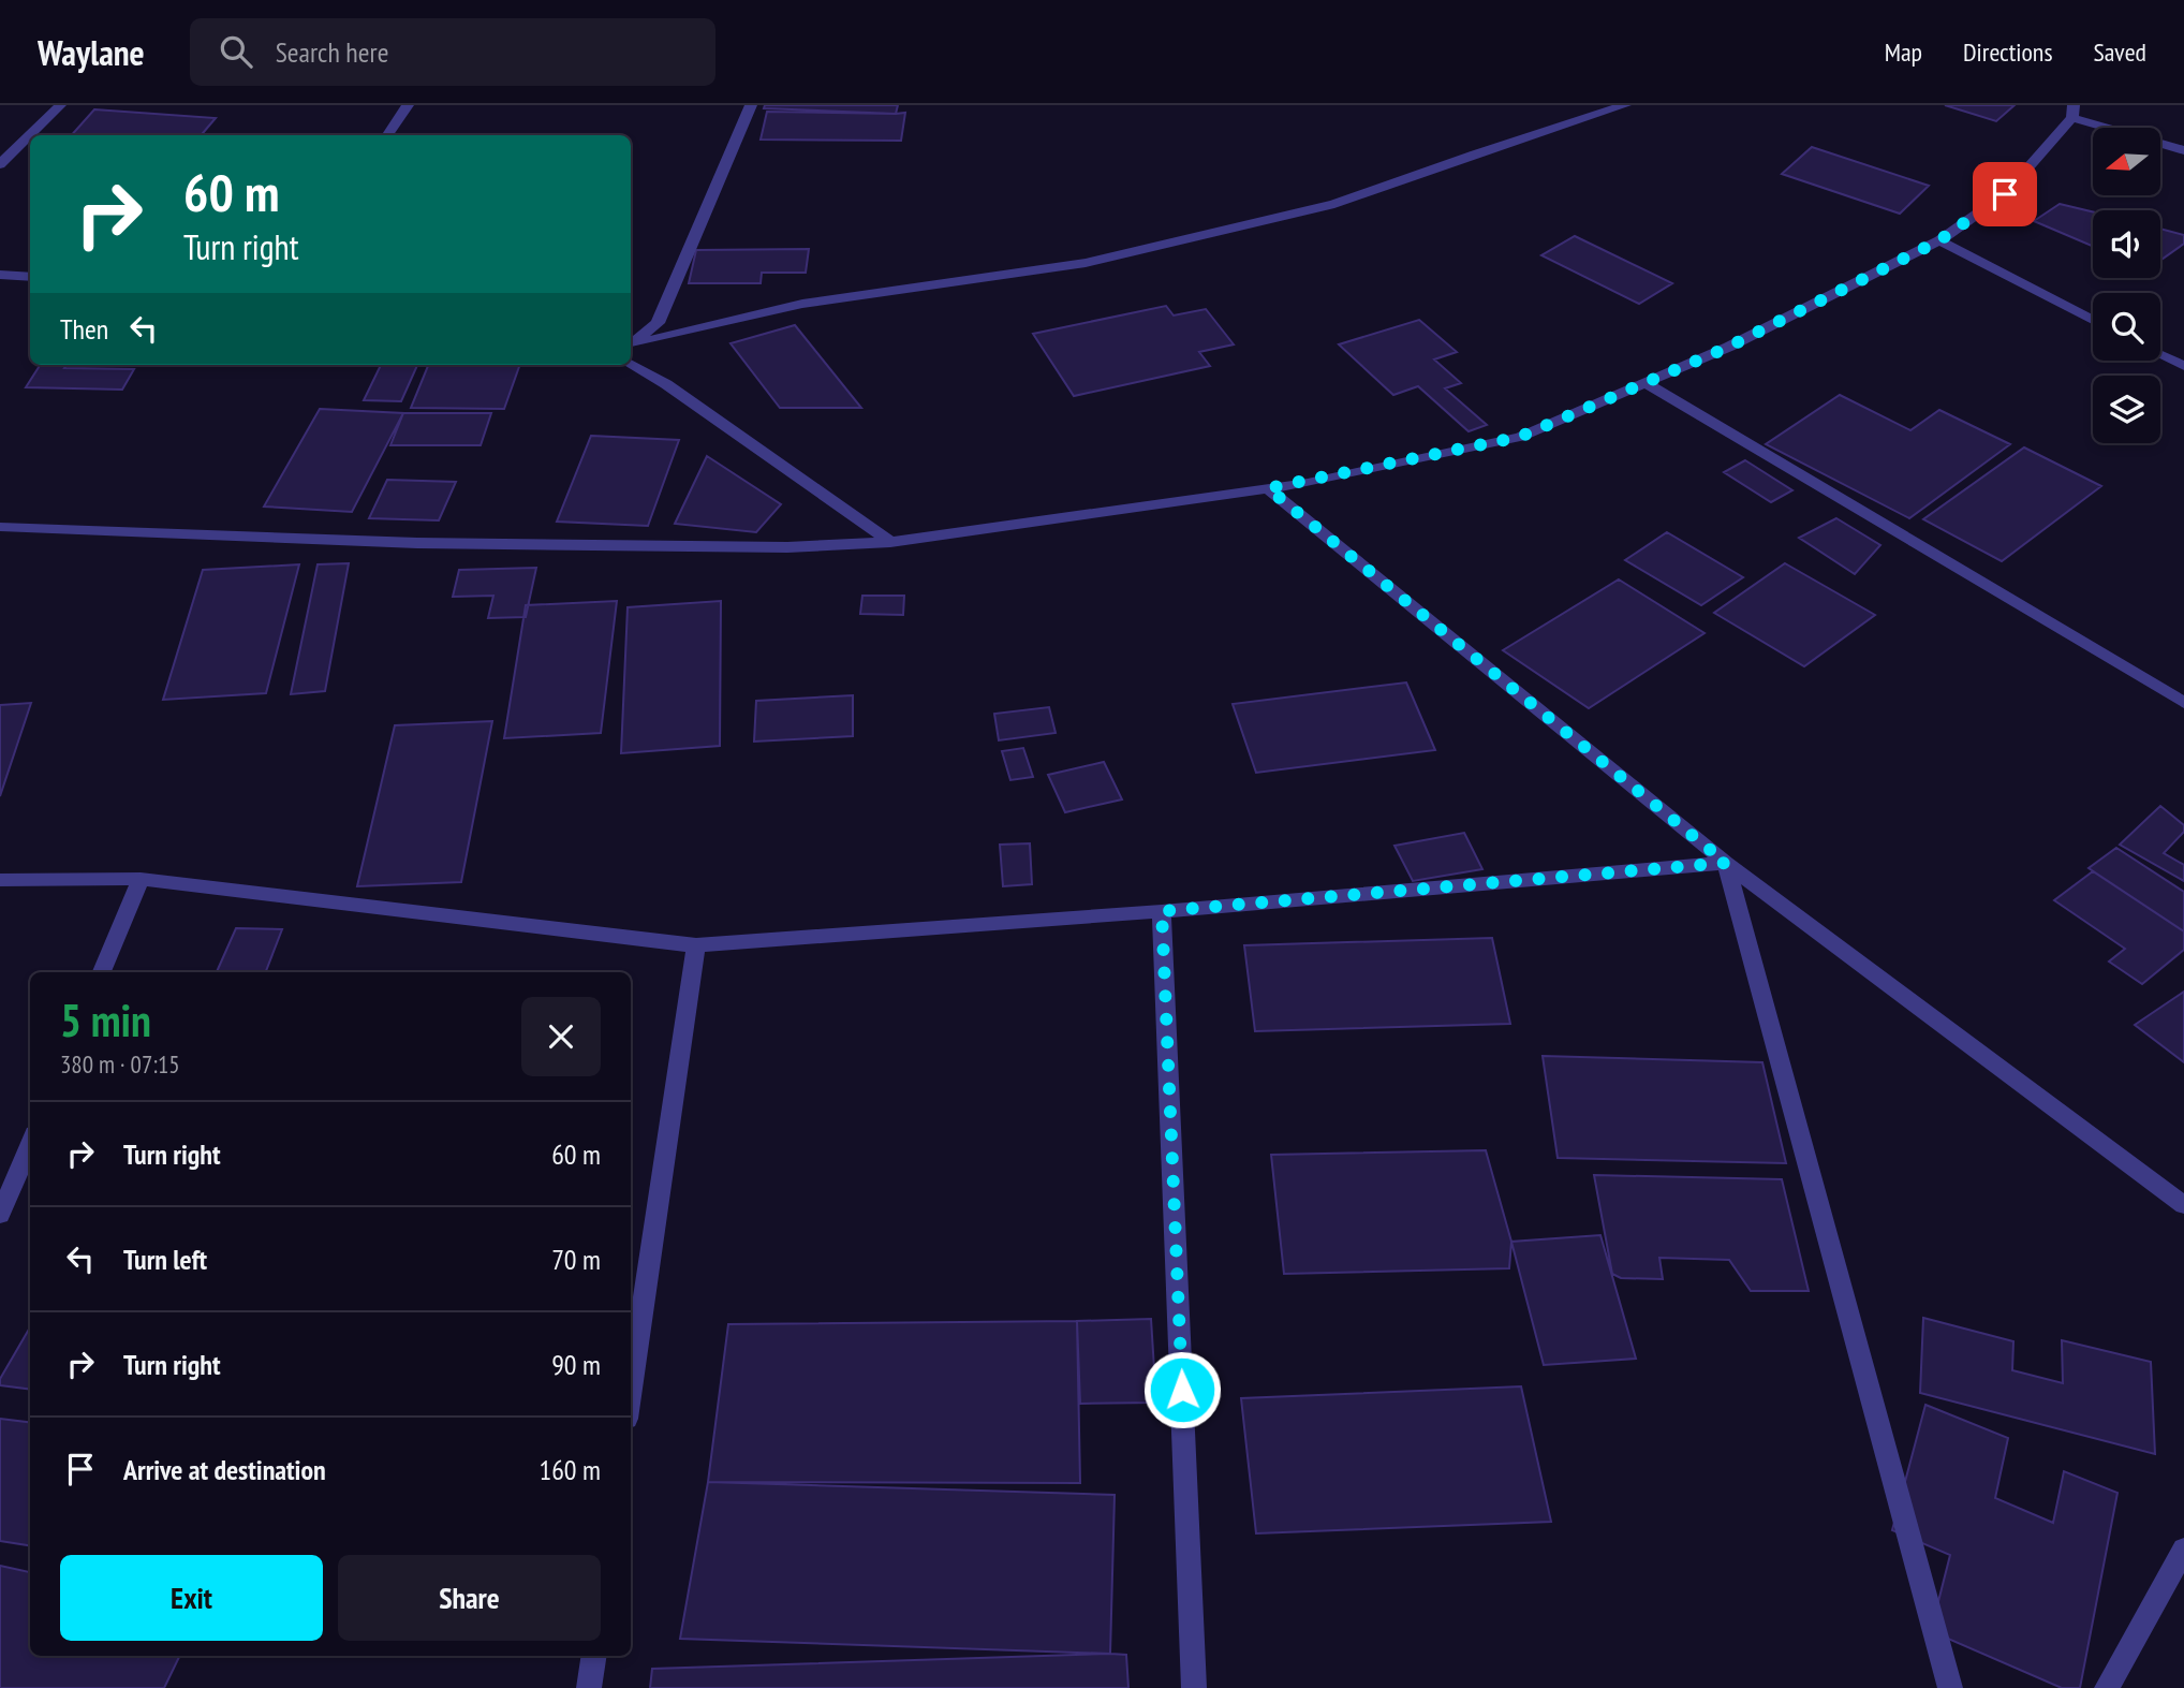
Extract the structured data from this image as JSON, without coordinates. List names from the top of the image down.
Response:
{
  "north": "left",
  "page": {
    "header": "Waylane",
    "search": "Search here",
    "nav": ["Map", "Directions", "Saved"],
    "turn": ["60 m", "Turn right"],
    "then": "Then",
    "heading": ["5 min", "380 m · 07:15"],
    "list": [
      {
        "name": "Turn right",
        "value": "60 m"
      },
      {
        "name": "Turn left",
        "value": "70 m"
      },
      {
        "name": "Turn right",
        "value": "90 m"
      },
      {
        "name": "Arrive at destination",
        "value": "160 m"
      }
    ],
    "buttons": ["Exit", "Share"]
  }
}
